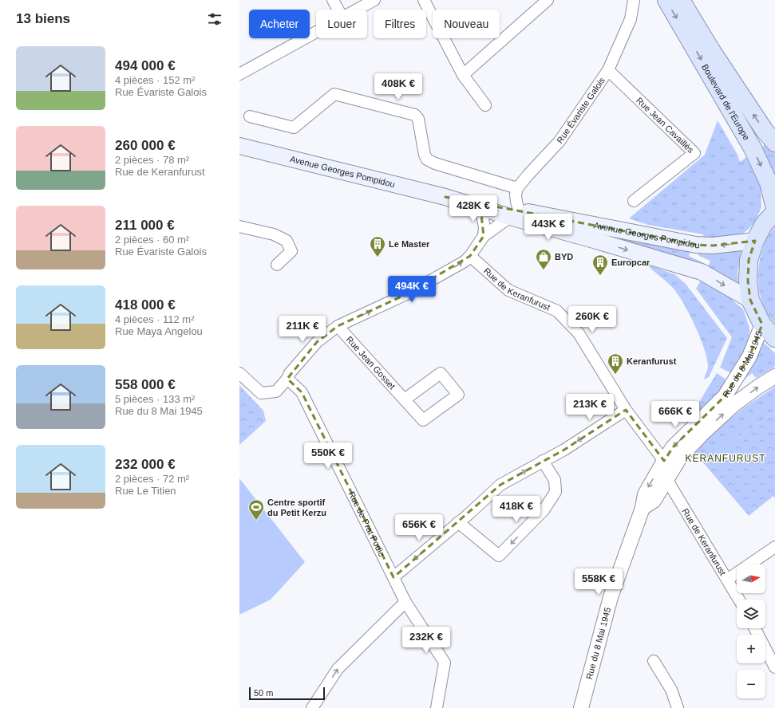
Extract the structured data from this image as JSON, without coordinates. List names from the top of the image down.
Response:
{
  "streets": {
    "main road": ["Boulevard de l'Europe", "Avenue Georges Pompidou"],
    "street": [
      "Rue Évariste Galois",
      "Rue Jean Cavaillès",
      "Rue de Keranfurust",
      "Rue Jean Gosset",
      "Rue du 8 Mai 1945",
      "Rue de Prat Podic"
    ]
  },
  "crossings": [
    ["Rue Évariste Galois", "Rue Jean Cavaillès"],
    ["Rue de Keranfurust", "Rue du 8 Mai 1945"]
  ],
  "districts": ["KERANFURUST"],
  "places": {
    "building": ["Le Master", "Europcar", "Keranfurust"],
    "shop": ["BYD"],
    "sports": ["Centre sportif du Petit Kerzu"]
  },
  "scale_bar": "50 m",
  "north": "right",
  "page": {
    "heading": "13 biens",
    "chip": [
      "Acheter",
      "Louer",
      "Filtres",
      "Nouveau"
    ],
    "list": [
      {
        "name": "494 000 €",
        "note": "4 pièces · 152 m² · Rue Évariste Galois"
      },
      {
        "name": "260 000 €",
        "note": "2 pièces · 78 m² · Rue de Keranfurust"
      },
      {
        "name": "211 000 €",
        "note": "2 pièces · 60 m² · Rue Évariste Galois"
      },
      {
        "name": "418 000 €",
        "note": "4 pièces · 112 m² · Rue Maya Angelou"
      },
      {
        "name": "558 000 €",
        "note": "5 pièces · 133 m² · Rue du 8 Mai 1945"
      },
      {
        "name": "232 000 €",
        "note": "2 pièces · 72 m² · Rue Le Titien"
      }
    ],
    "price": [
      "408K €",
      "428K €",
      "443K €",
      "494K €",
      "260K €",
      "211K €",
      "213K €",
      "666K €",
      "550K €",
      "418K €",
      "656K €",
      "558K €",
      "232K €"
    ],
    "map_buttons": ["+", "−"],
    "scale": "50 m"
  }
}
